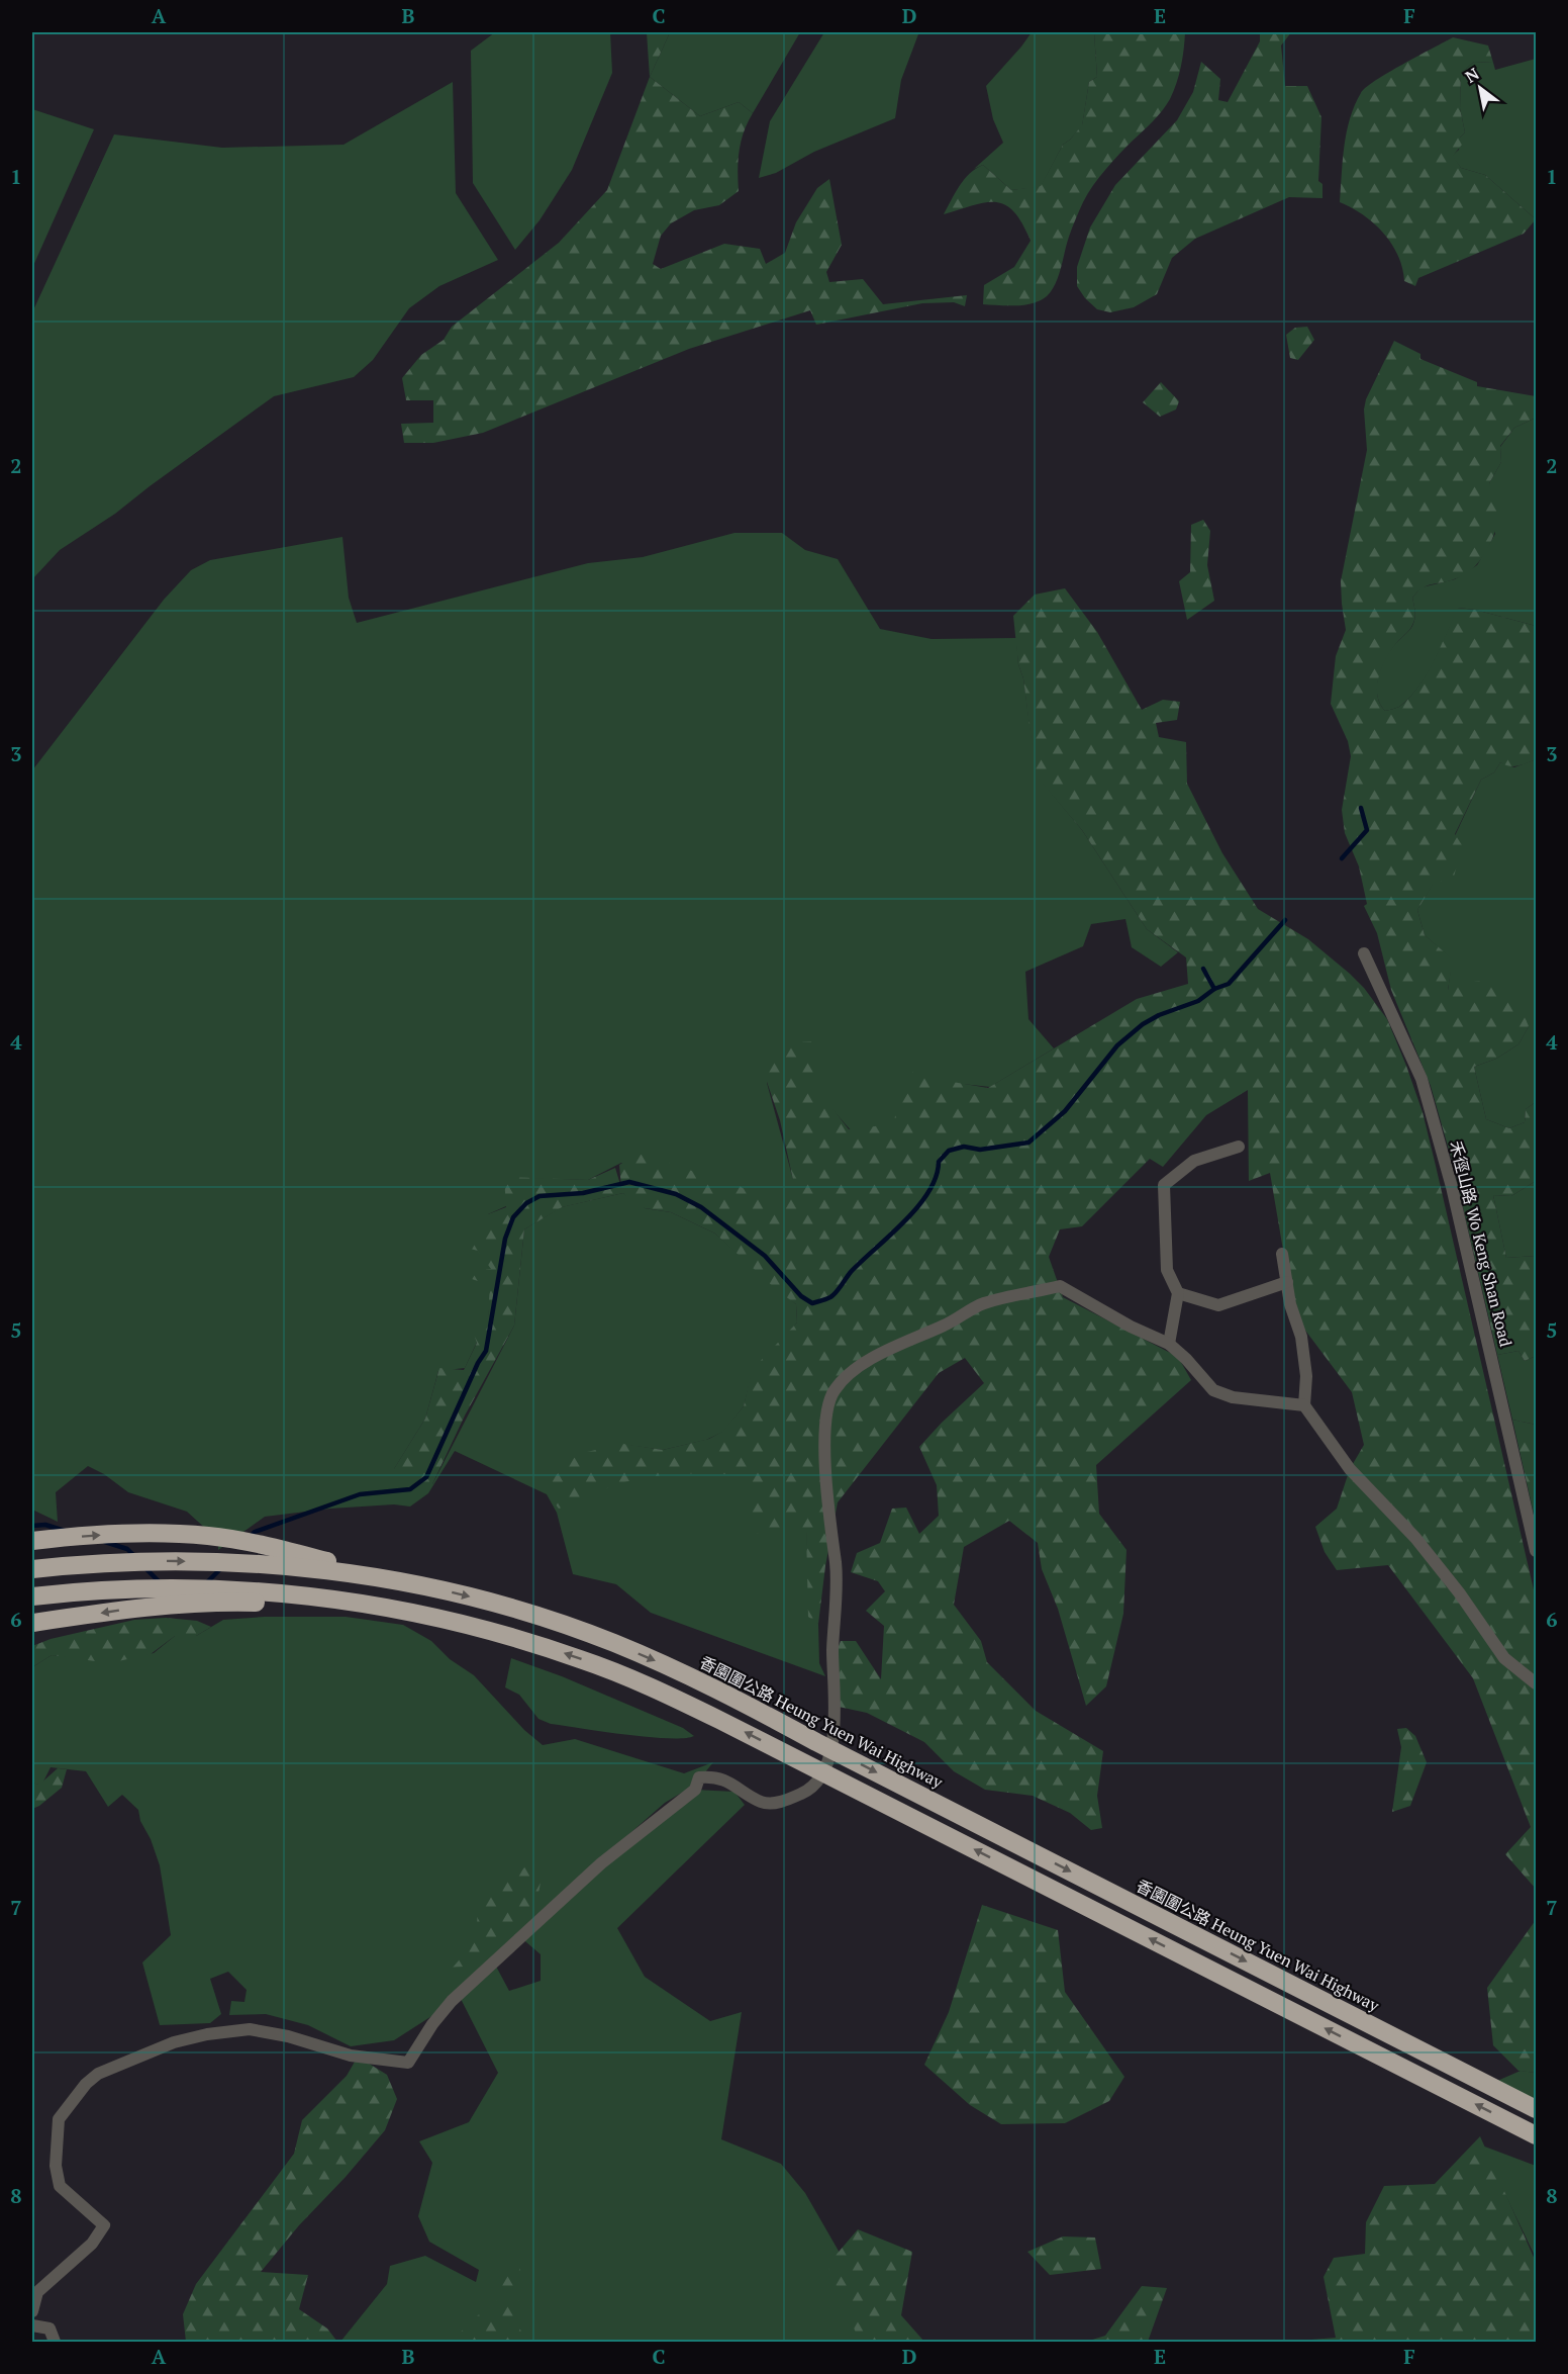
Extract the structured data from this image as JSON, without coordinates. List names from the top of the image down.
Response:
{
  "streets": {
    "highway": ["香園圍公路 Heung Yuen Wai Highway"],
    "street": ["禾徑山路 Wo Keng Shan Road"]
  },
  "north": "top left",
  "grid": {
    "columns": [
      "A",
      "B",
      "C",
      "D",
      "E",
      "F"
    ],
    "rows": [
      "1",
      "2",
      "3",
      "4",
      "5",
      "6",
      "7",
      "8"
    ]
  }
}
